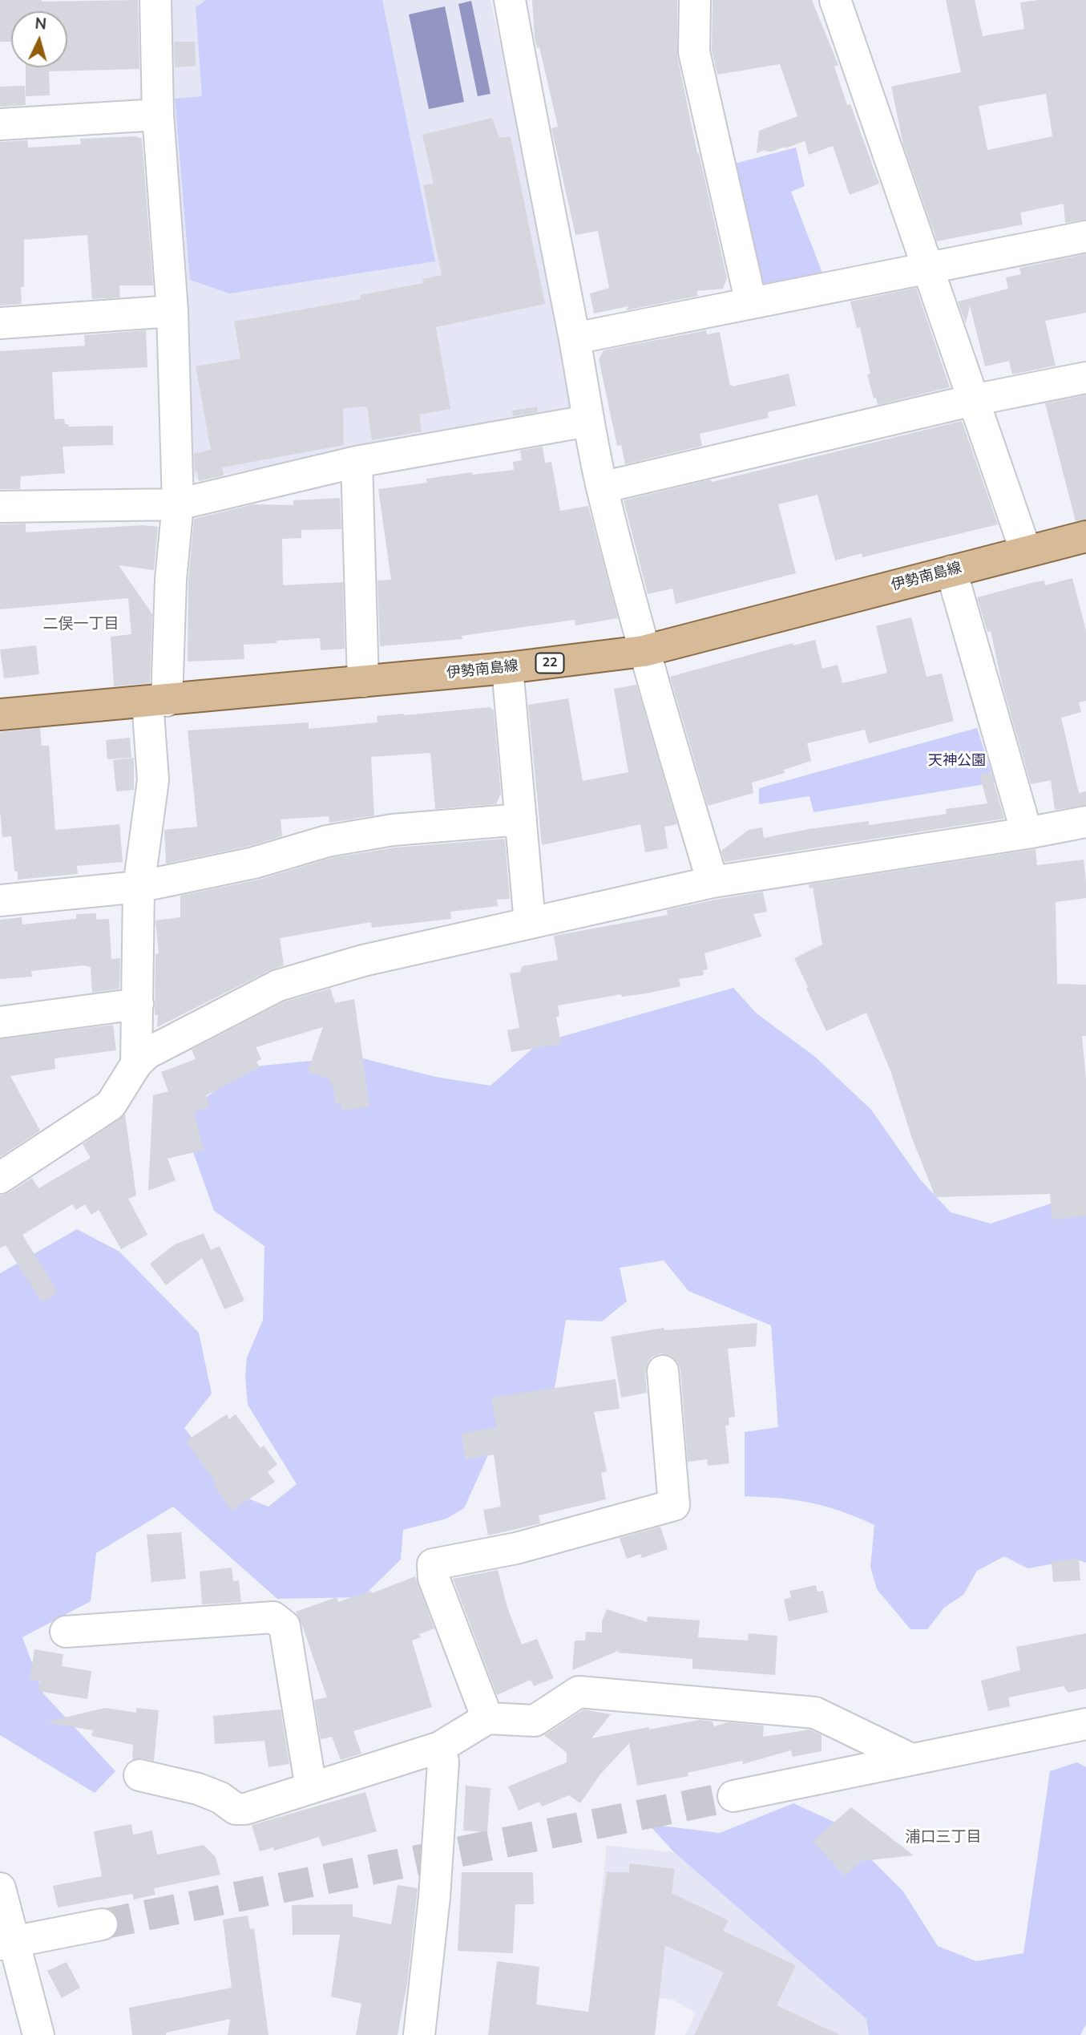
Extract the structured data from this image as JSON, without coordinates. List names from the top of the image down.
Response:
{
  "streets": {
    "main road": ["伊勢南島線", "22"]
  },
  "districts": ["二俣一丁目", "浦口三丁目"],
  "parks": ["天神公園"],
  "north": "top"
}
